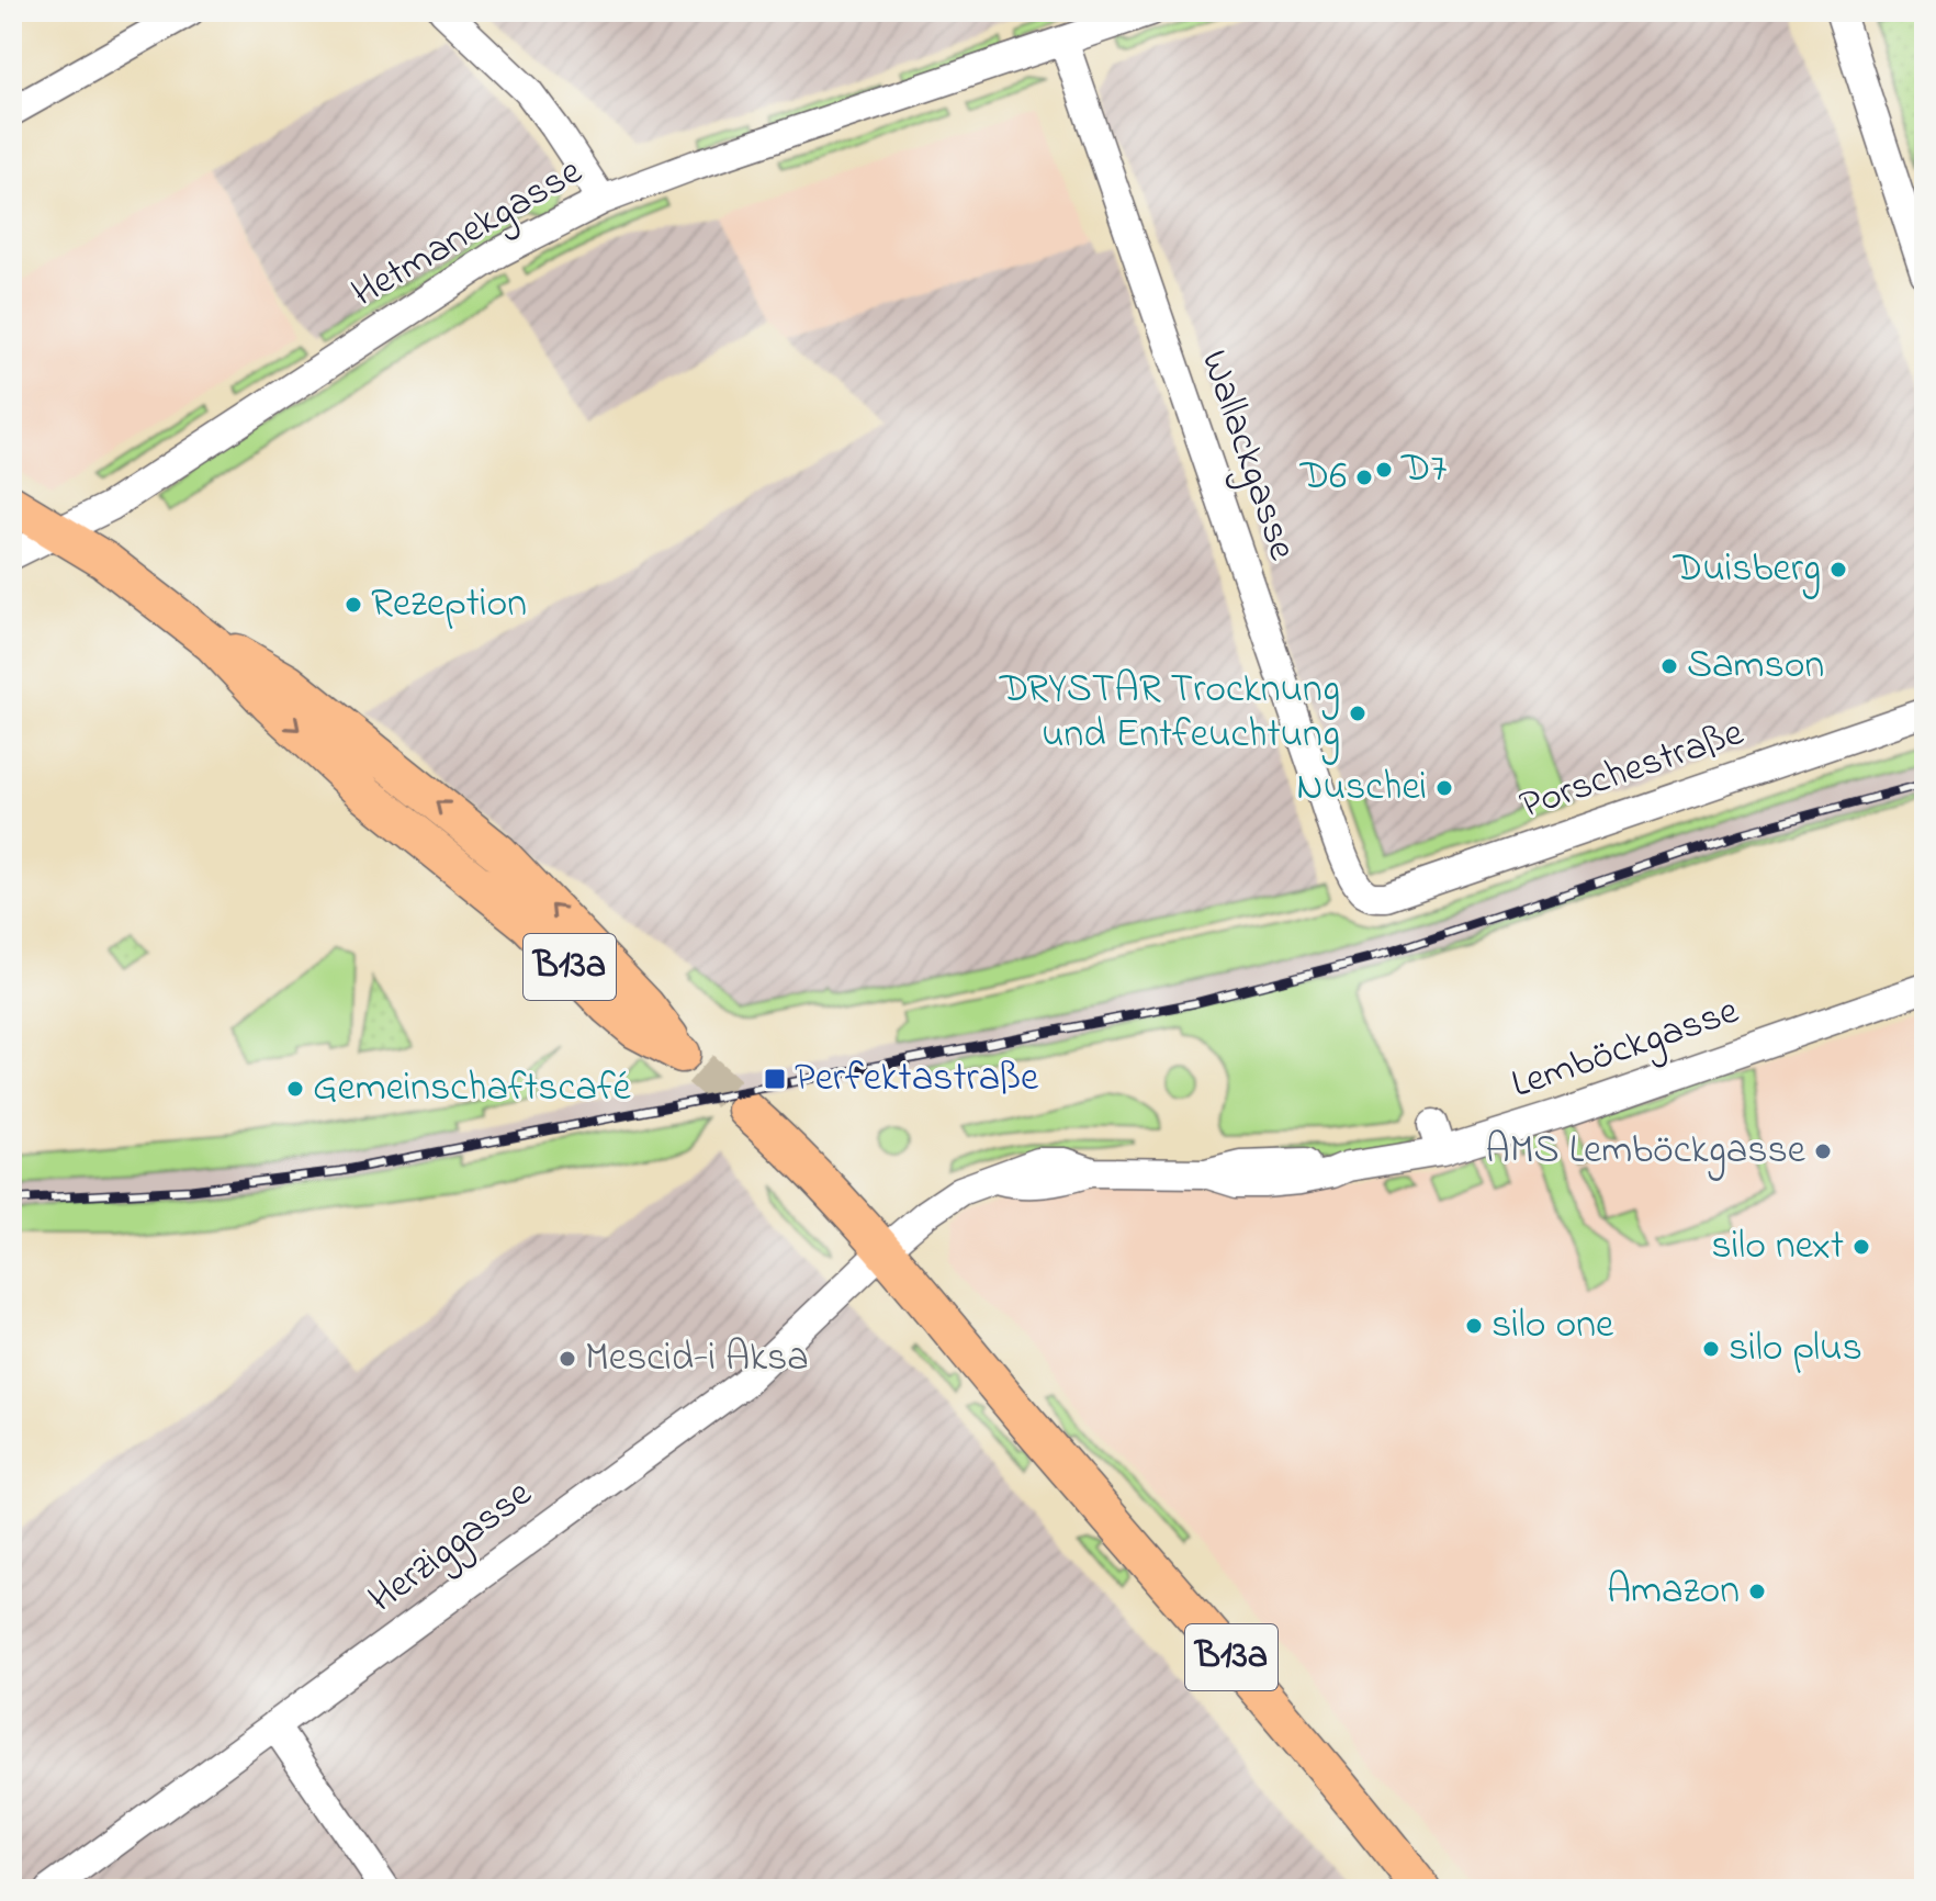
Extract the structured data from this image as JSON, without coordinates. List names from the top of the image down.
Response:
{
  "streets": {
    "main road": ["B13a"],
    "street": [
      "Hetmanekgasse",
      "Wallackgasse",
      "Porschestraße",
      "Lemböckgasse",
      "Herziggasse"
    ]
  },
  "crossings": [
    ["Hetmanekgasse", "Wallackgasse"],
    ["Hetmanekgasse", "B13a"],
    ["Wallackgasse", "Porschestraße"],
    ["B13a", "Lemböckgasse"],
    ["B13a", "Herziggasse"],
    ["Lemböckgasse", "Herziggasse"]
  ],
  "places": {
    "other": [
      "D7",
      "D6",
      "Duisberg",
      "Rezeption",
      "Samson",
      "DRYSTAR Trocknung und Entfeuchtung",
      "Nuschei",
      "Gemeinschaftscafé",
      "AMS Lemböckgasse",
      "silo next",
      "silo one",
      "silo plus",
      "Mescid-i Aksa",
      "Amazon"
    ],
    "transit": ["Perfektastraße"]
  }
}
